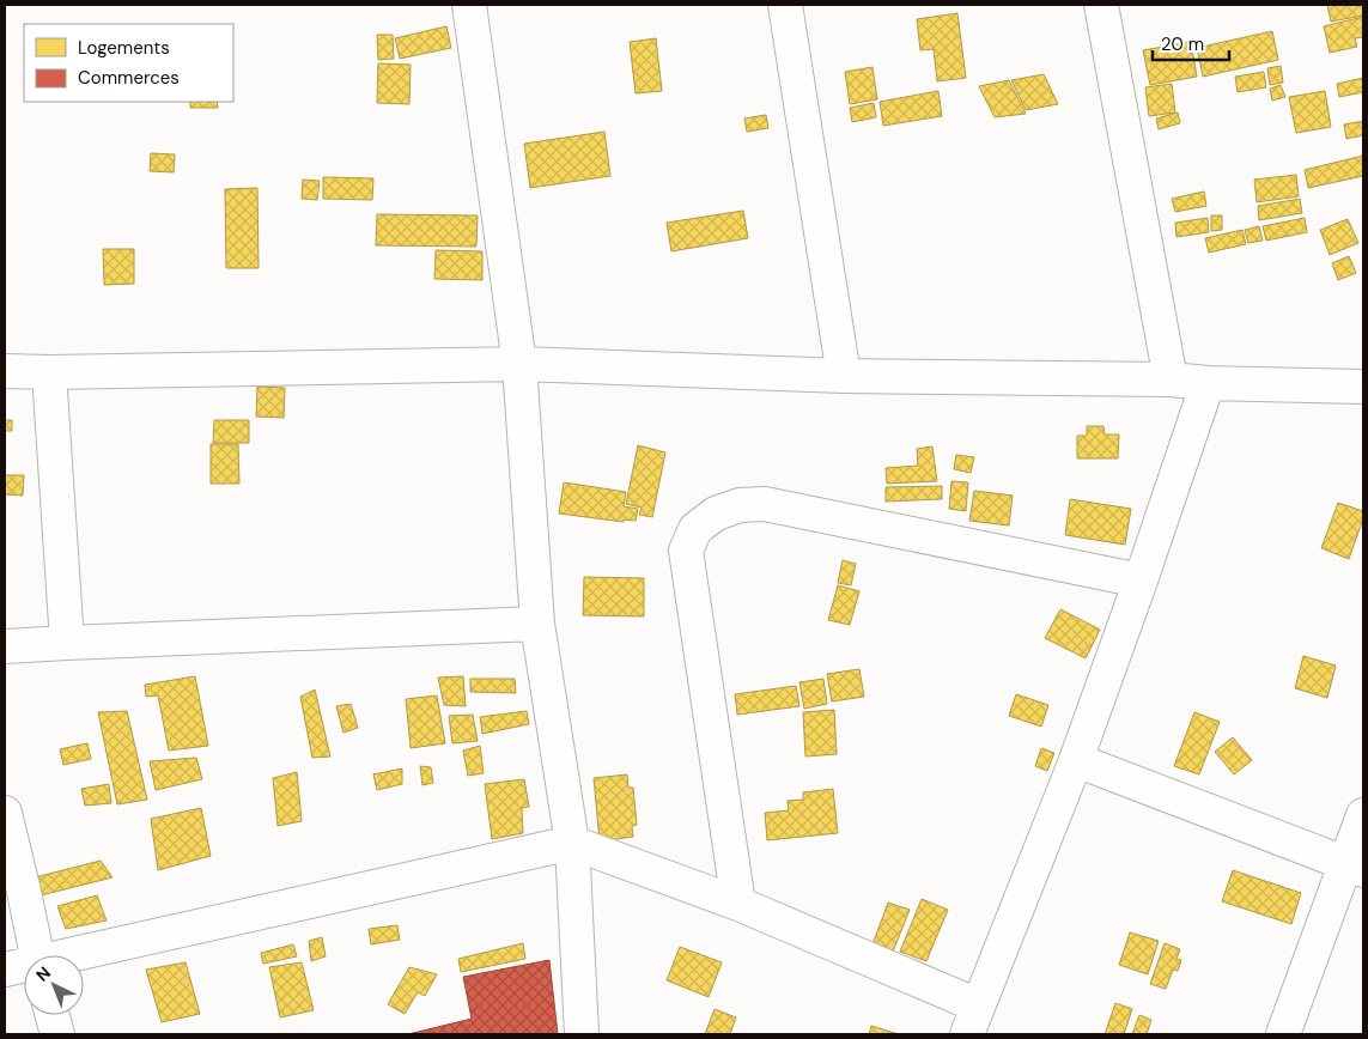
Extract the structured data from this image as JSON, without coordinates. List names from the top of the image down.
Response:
{
  "legend": ["Logements", "Commerces"],
  "scale_bar": "20 m",
  "north": "top left"
}
